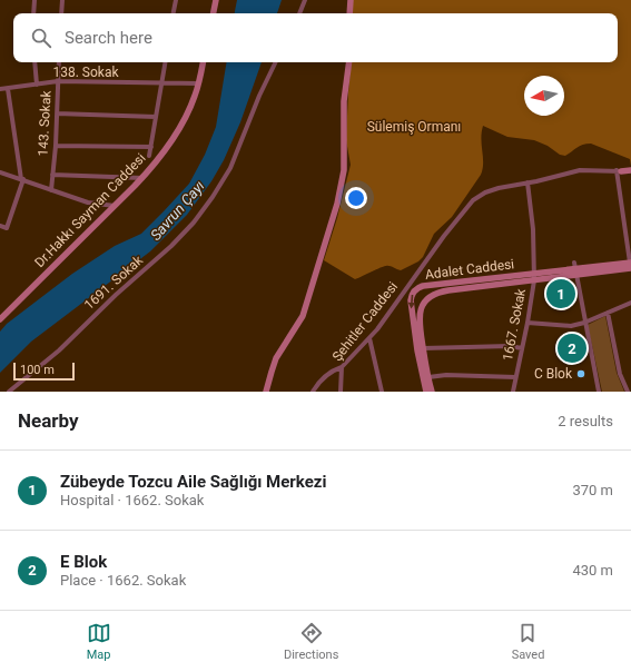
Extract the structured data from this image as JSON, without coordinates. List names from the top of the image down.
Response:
{
  "streets": {
    "street": [
      "138. Sokak",
      "143. Sokak",
      "Dr.Hakkı Sayman Caddesi",
      "Adalet Caddesi",
      "1691. Sokak",
      "Şehitler Caddesi",
      "1667. Sokak"
    ]
  },
  "crossings": [
    ["138. Sokak", "143. Sokak"],
    ["138. Sokak", "Dr.Hakkı Sayman Caddesi"],
    ["Adalet Caddesi", "1667. Sokak"],
    ["Şehitler Caddesi", "1667. Sokak"]
  ],
  "water": ["Savrun Çayı"],
  "parks": ["Sülemiş Ormanı"],
  "places": ["C Blok"],
  "scale_bar": "100 m",
  "north": "left",
  "page": {
    "search": "Search here",
    "pins": ["1", "2"],
    "scale": "100 m",
    "heading": ["Nearby", "2 results"],
    "list": [
      {
        "mark": "1",
        "name": "Zübeyde Tozcu Aile Sağlığı Merkezi",
        "note": "Hospital · 1662. Sokak",
        "value": "370 m"
      },
      {
        "mark": "2",
        "name": "E Blok",
        "note": "Place · 1662. Sokak",
        "value": "430 m"
      }
    ],
    "nav": ["Map", "Directions", "Saved"]
  }
}
